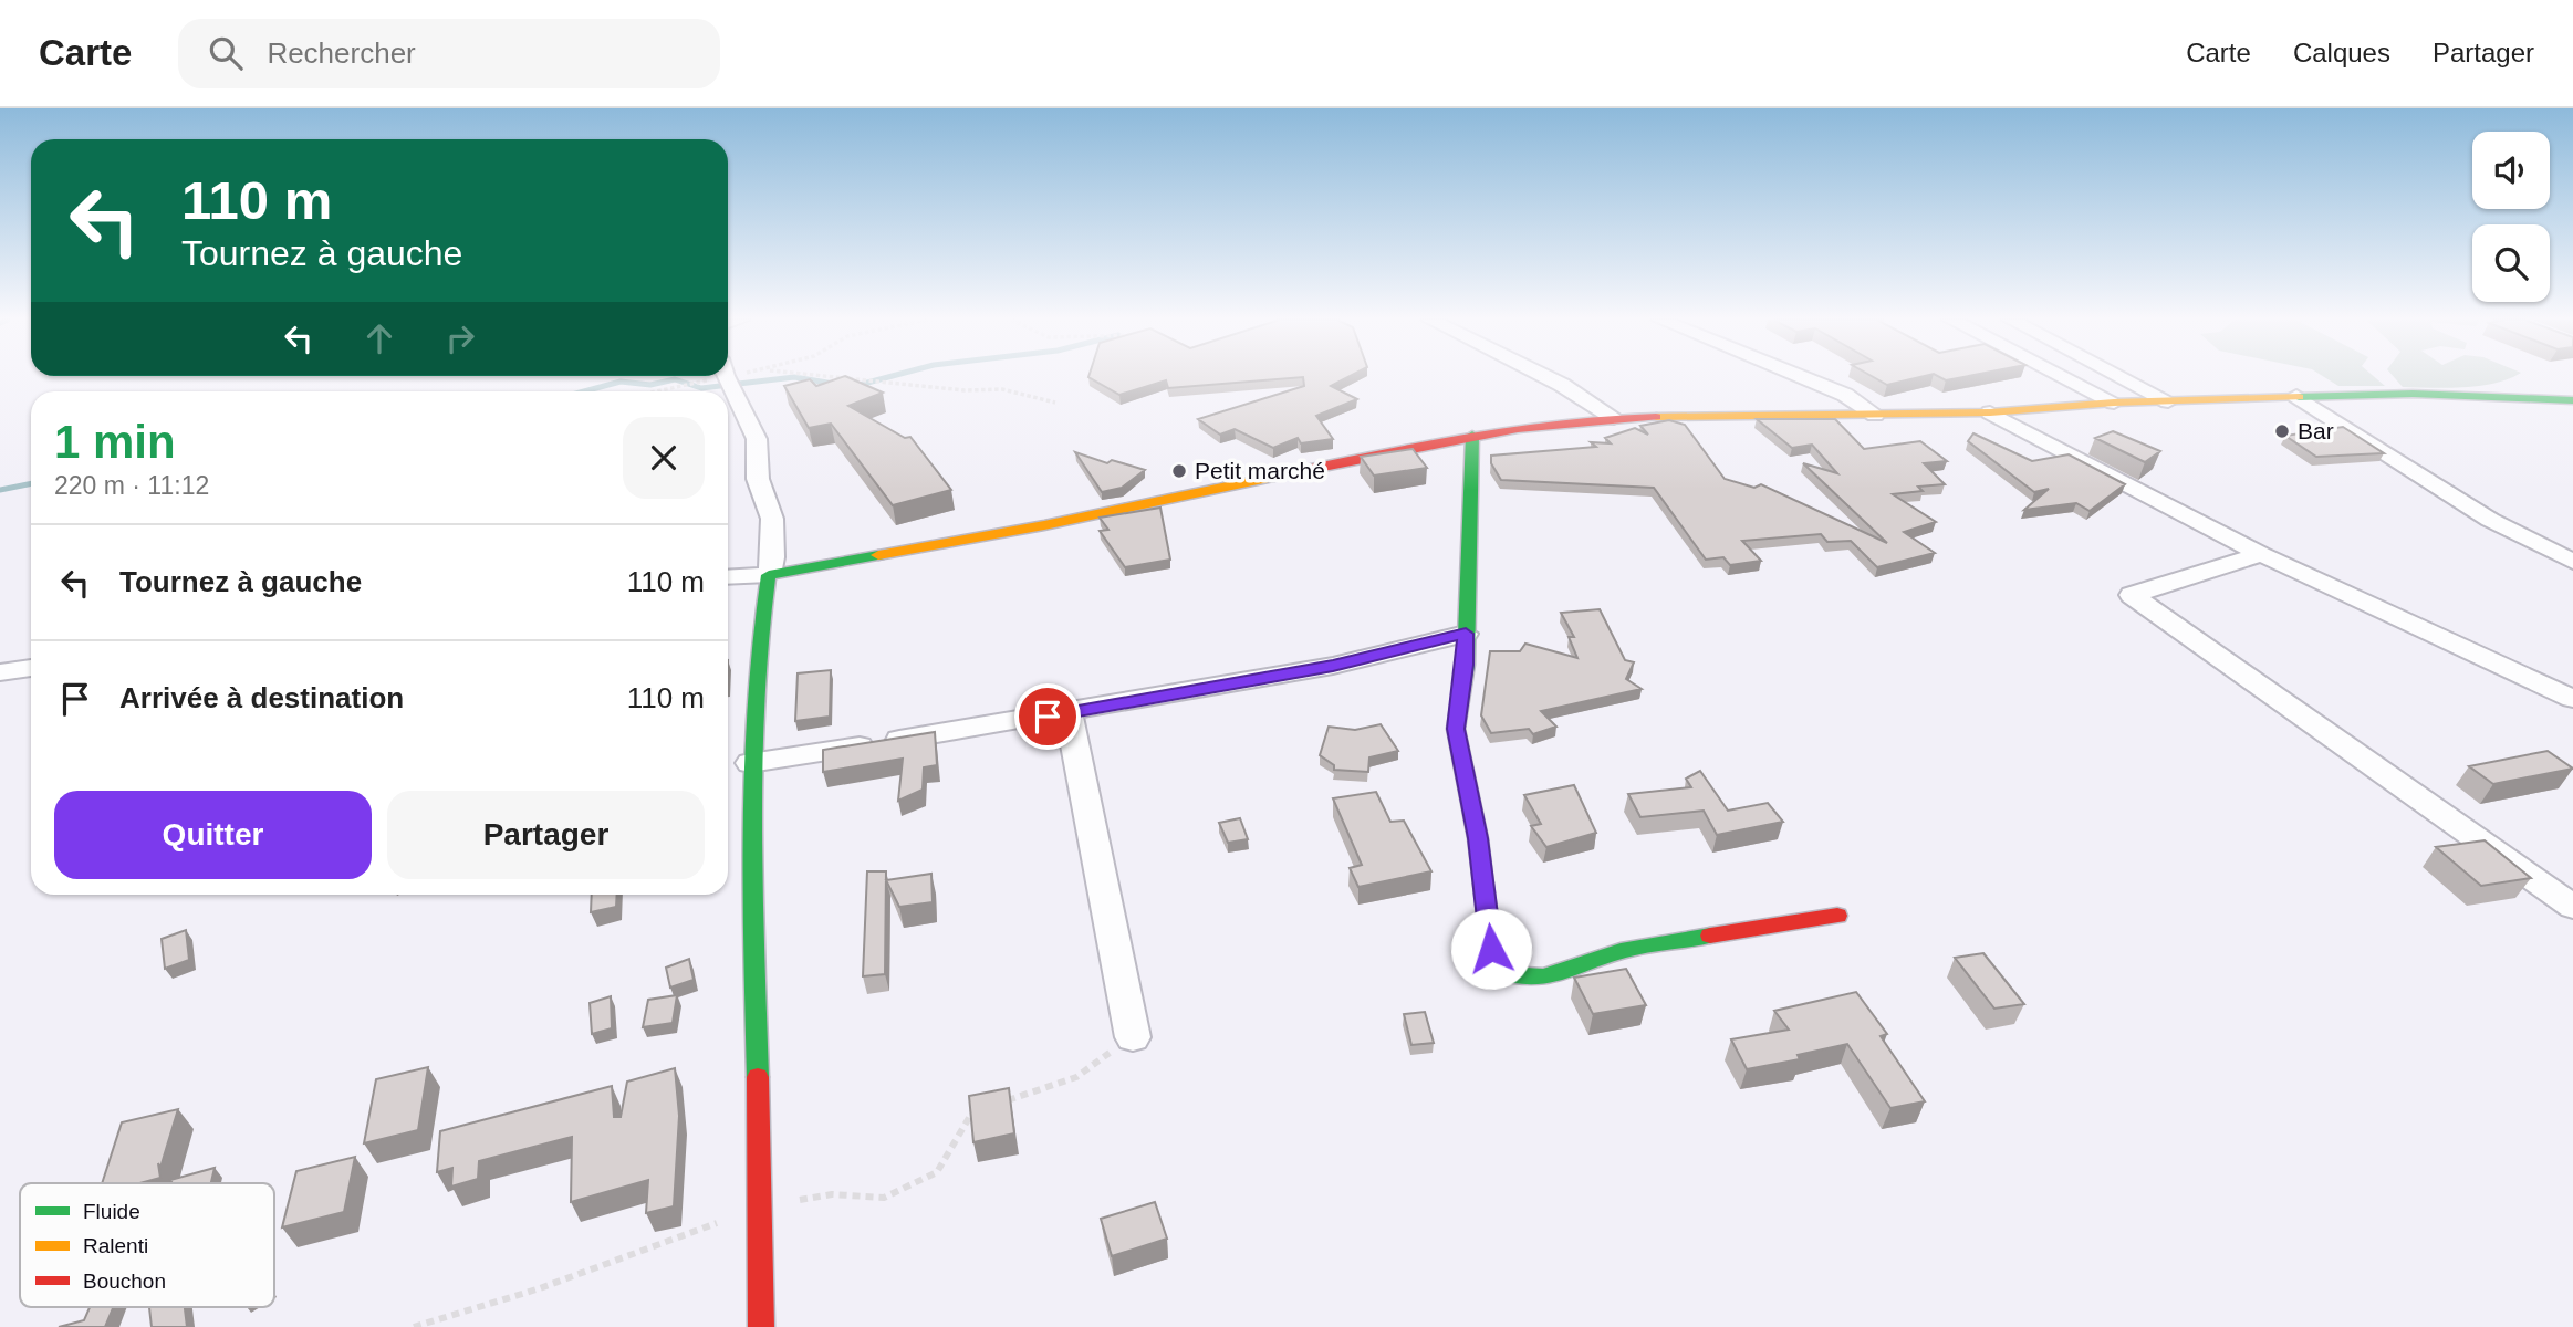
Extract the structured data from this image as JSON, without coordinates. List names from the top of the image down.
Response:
{
  "places": ["Bar", "Petit marché"],
  "legend": ["Fluide", "Ralenti", "Bouchon"],
  "page": {
    "header": "Carte",
    "search": "Rechercher",
    "nav": ["Carte", "Calques", "Partager"],
    "turn": ["110 m", "Tournez à gauche"],
    "heading": ["1 min", "220 m · 11:12"],
    "list": [
      {
        "name": "Tournez à gauche",
        "value": "110 m"
      },
      {
        "name": "Arrivée à destination",
        "value": "110 m"
      }
    ],
    "buttons": ["Quitter", "Partager"]
  }
}
